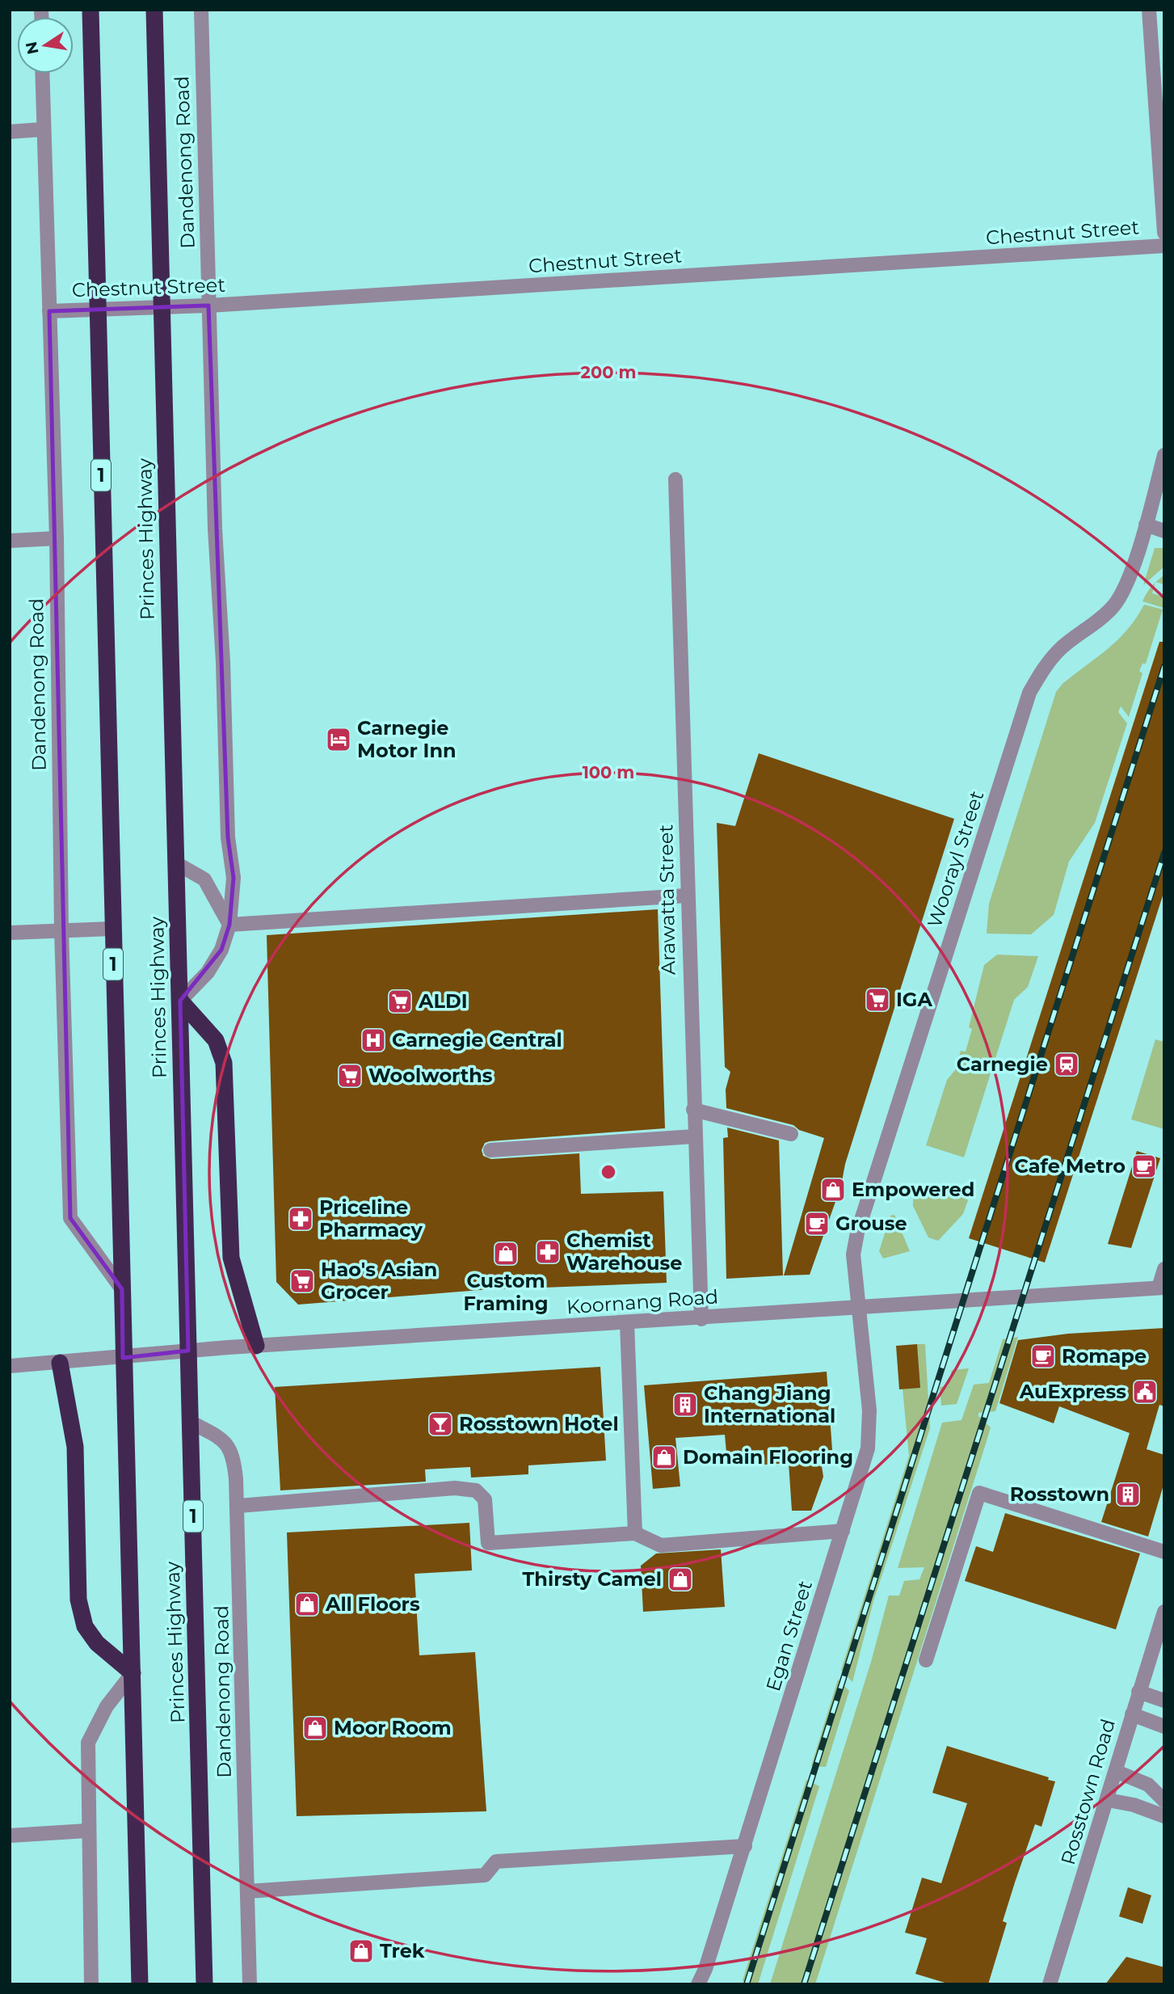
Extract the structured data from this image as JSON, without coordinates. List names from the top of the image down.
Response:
{
  "streets": {
    "highway": ["1", "Princes Highway"],
    "street": [
      "Dandenong Road",
      "Chestnut Street",
      "Woorayl Street",
      "Arawatta Street",
      "Koornang Road",
      "Egan Street",
      "Rosstown Road"
    ]
  },
  "crossings": [
    ["Dandenong Road", "Chestnut Street"],
    ["Dandenong Road", "1"],
    ["Dandenong Road", "Princes Highway"],
    ["Chestnut Street", "1"],
    ["Chestnut Street", "Princes Highway"],
    ["1", "Koornang Road"],
    ["Princes Highway", "Koornang Road"],
    ["Woorayl Street", "Koornang Road"],
    ["Woorayl Street", "Egan Street"],
    ["Arawatta Street", "Koornang Road"],
    ["Koornang Road", "Egan Street"]
  ],
  "places": {
    "hotel": ["Carnegie Motor Inn"],
    "supermarket": [
      "IGA",
      "ALDI",
      "Woolworths",
      "Hao's Asian Grocer"
    ],
    "hospital": ["Carnegie Central"],
    "station": ["Carnegie"],
    "cafe": ["Cafe Metro", "Grouse", "Romape"],
    "shop": [
      "Empowered",
      "Custom Framing",
      "Domain Flooring",
      "Thirsty Camel",
      "All Floors",
      "Moor Room",
      "Trek"
    ],
    "pharmacy": ["Priceline Pharmacy", "Chemist Warehouse"],
    "public building": ["AuExpress"],
    "building": ["Chang Jiang International", "Rosstown"],
    "bar": ["Rosstown Hotel"]
  },
  "north": "left",
  "rings": ["200 m", "100 m"]
}
